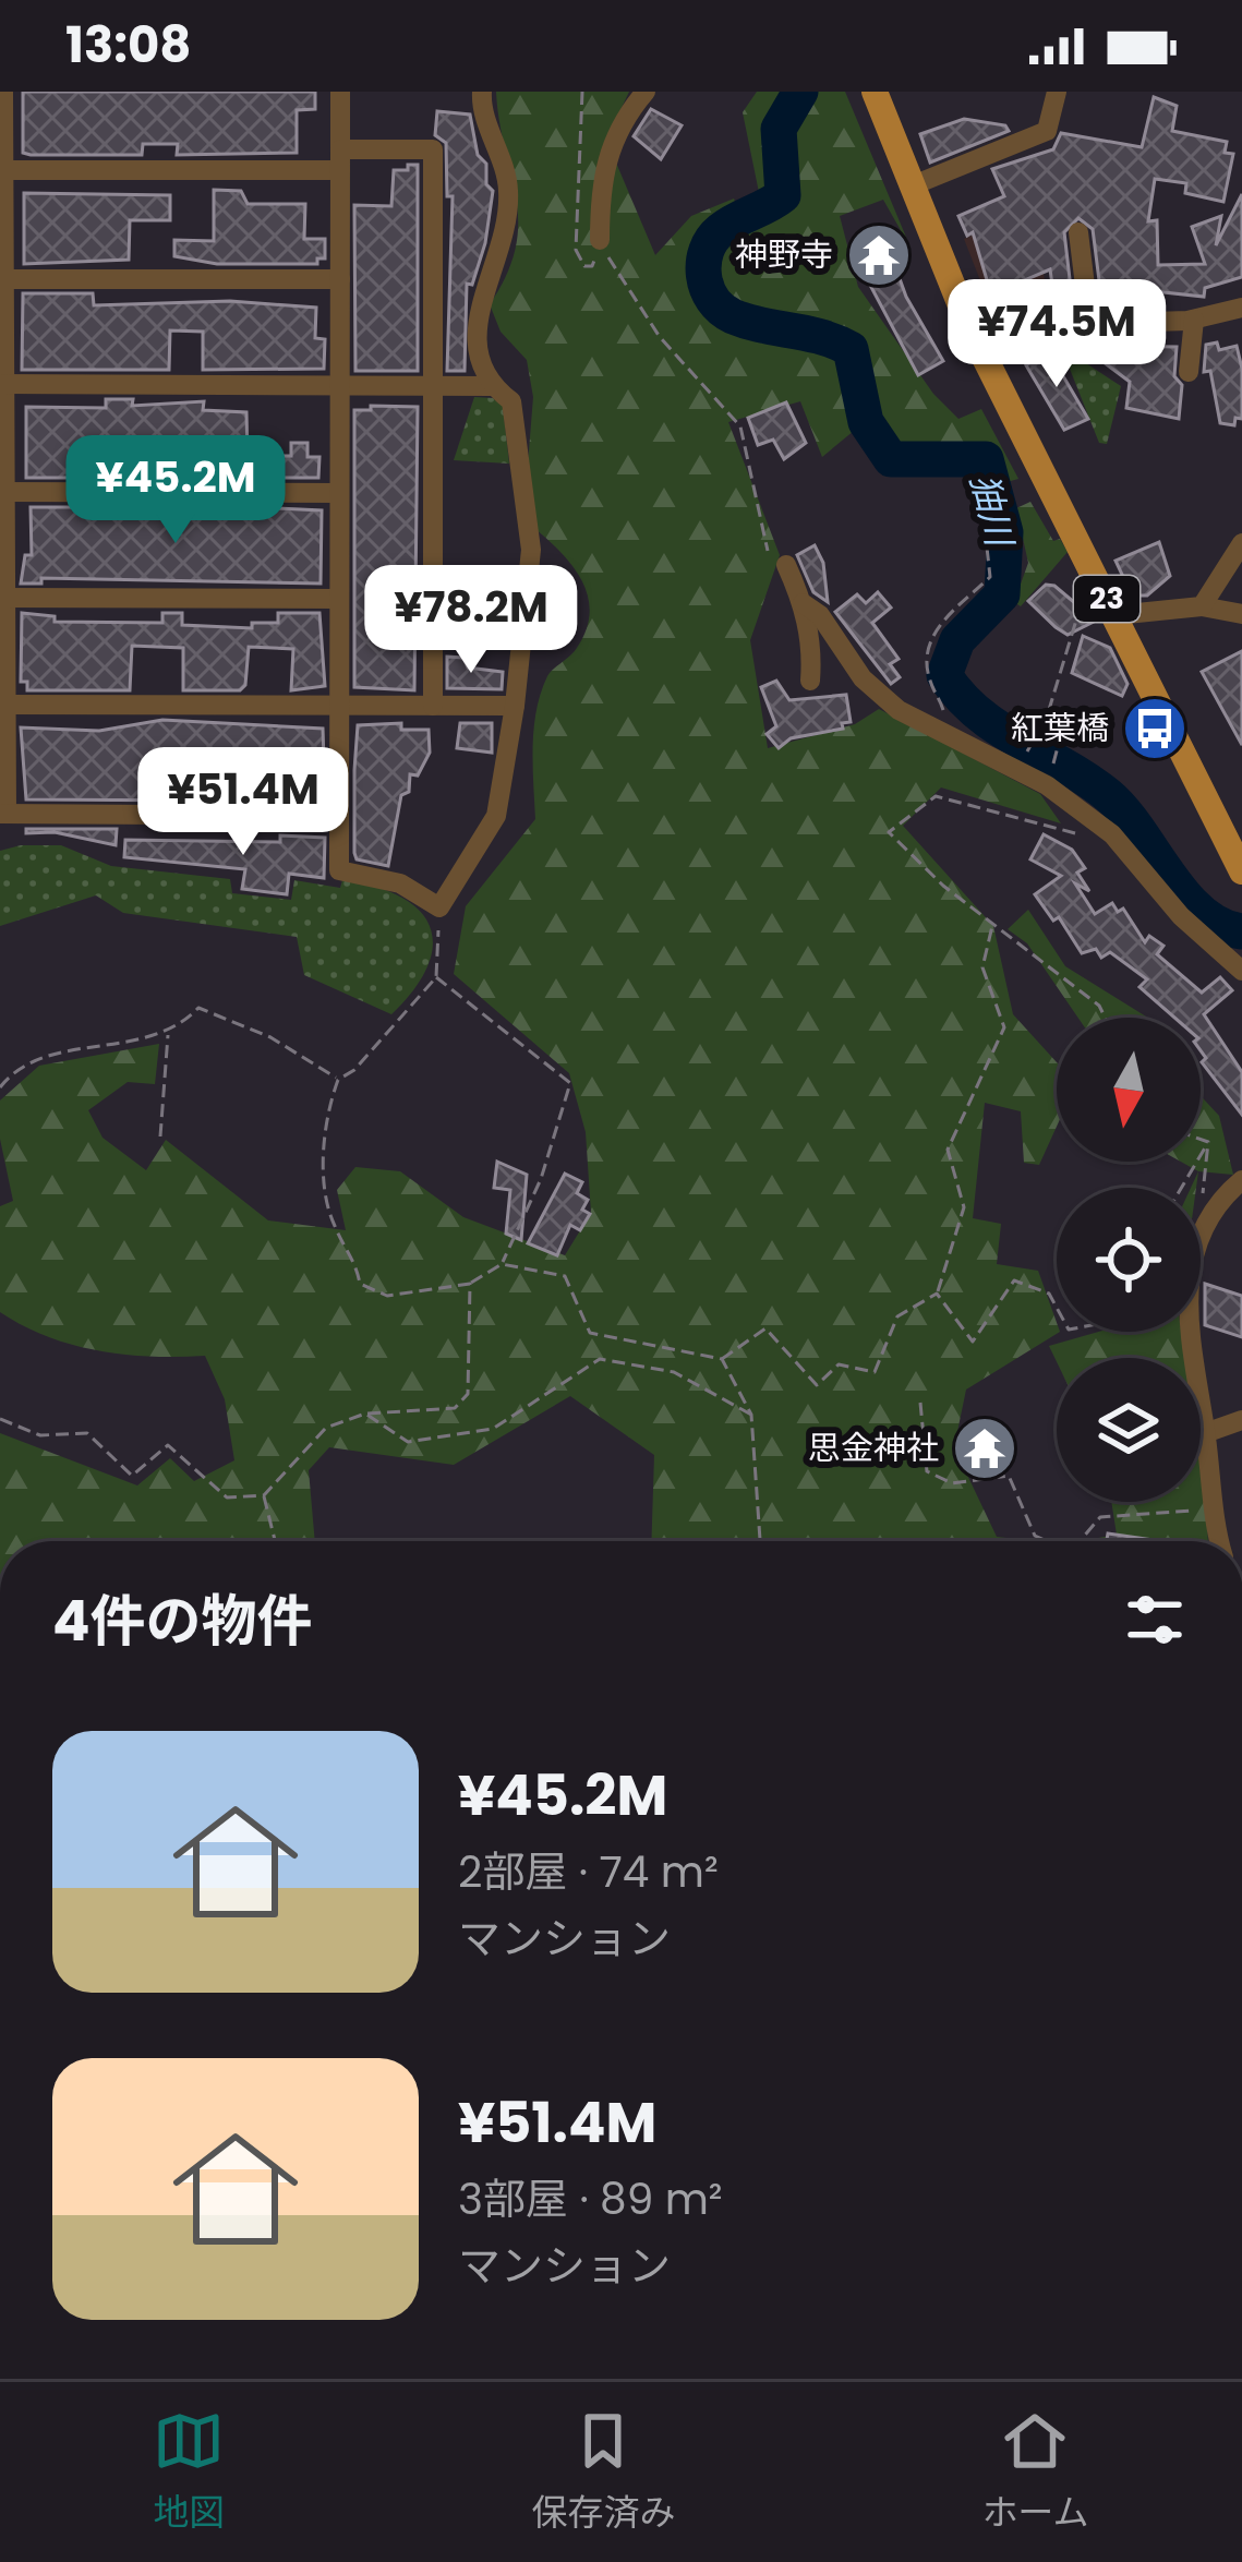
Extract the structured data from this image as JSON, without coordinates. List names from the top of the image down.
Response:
{
  "streets": {
    "main road": ["23"]
  },
  "water": ["㹨川"],
  "places": {
    "temple": ["神野寺", "思金神社"],
    "bus stop": ["紅葉橋"]
  },
  "north": "bottom",
  "page": {
    "status": "13:08",
    "price": [
      "¥74.5M",
      "¥45.2M",
      "¥78.2M",
      "¥51.4M"
    ],
    "heading": "4件の物件",
    "list": [
      {
        "name": "¥45.2M",
        "note": "2部屋 · 74 m² · マンション"
      },
      {
        "name": "¥51.4M",
        "note": "3部屋 · 89 m² · マンション"
      }
    ],
    "tabs": ["地図", "保存済み", "ホーム"]
  }
}
